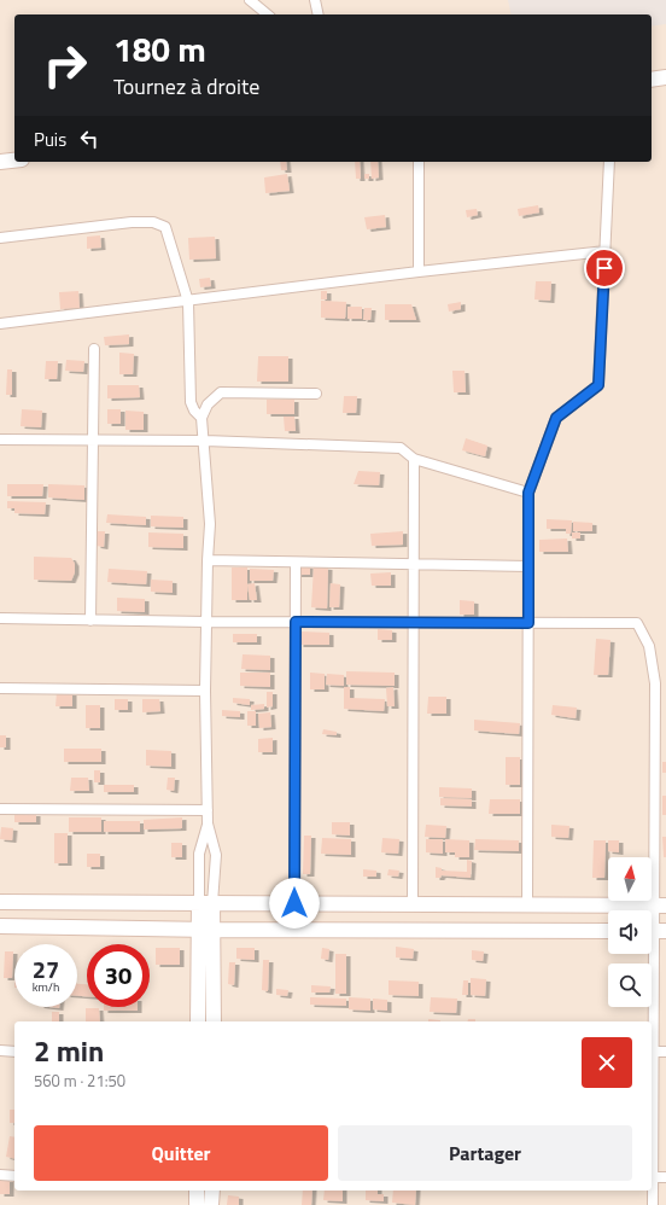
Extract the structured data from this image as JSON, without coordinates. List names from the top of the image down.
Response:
{
  "north": "top",
  "page": {
    "turn": ["180 m", "Tournez à droite"],
    "then": "Puis",
    "speed": "27 km/h",
    "limit": "30",
    "heading": ["2 min", "560 m · 21:50"],
    "buttons": ["Quitter", "Partager"]
  }
}
